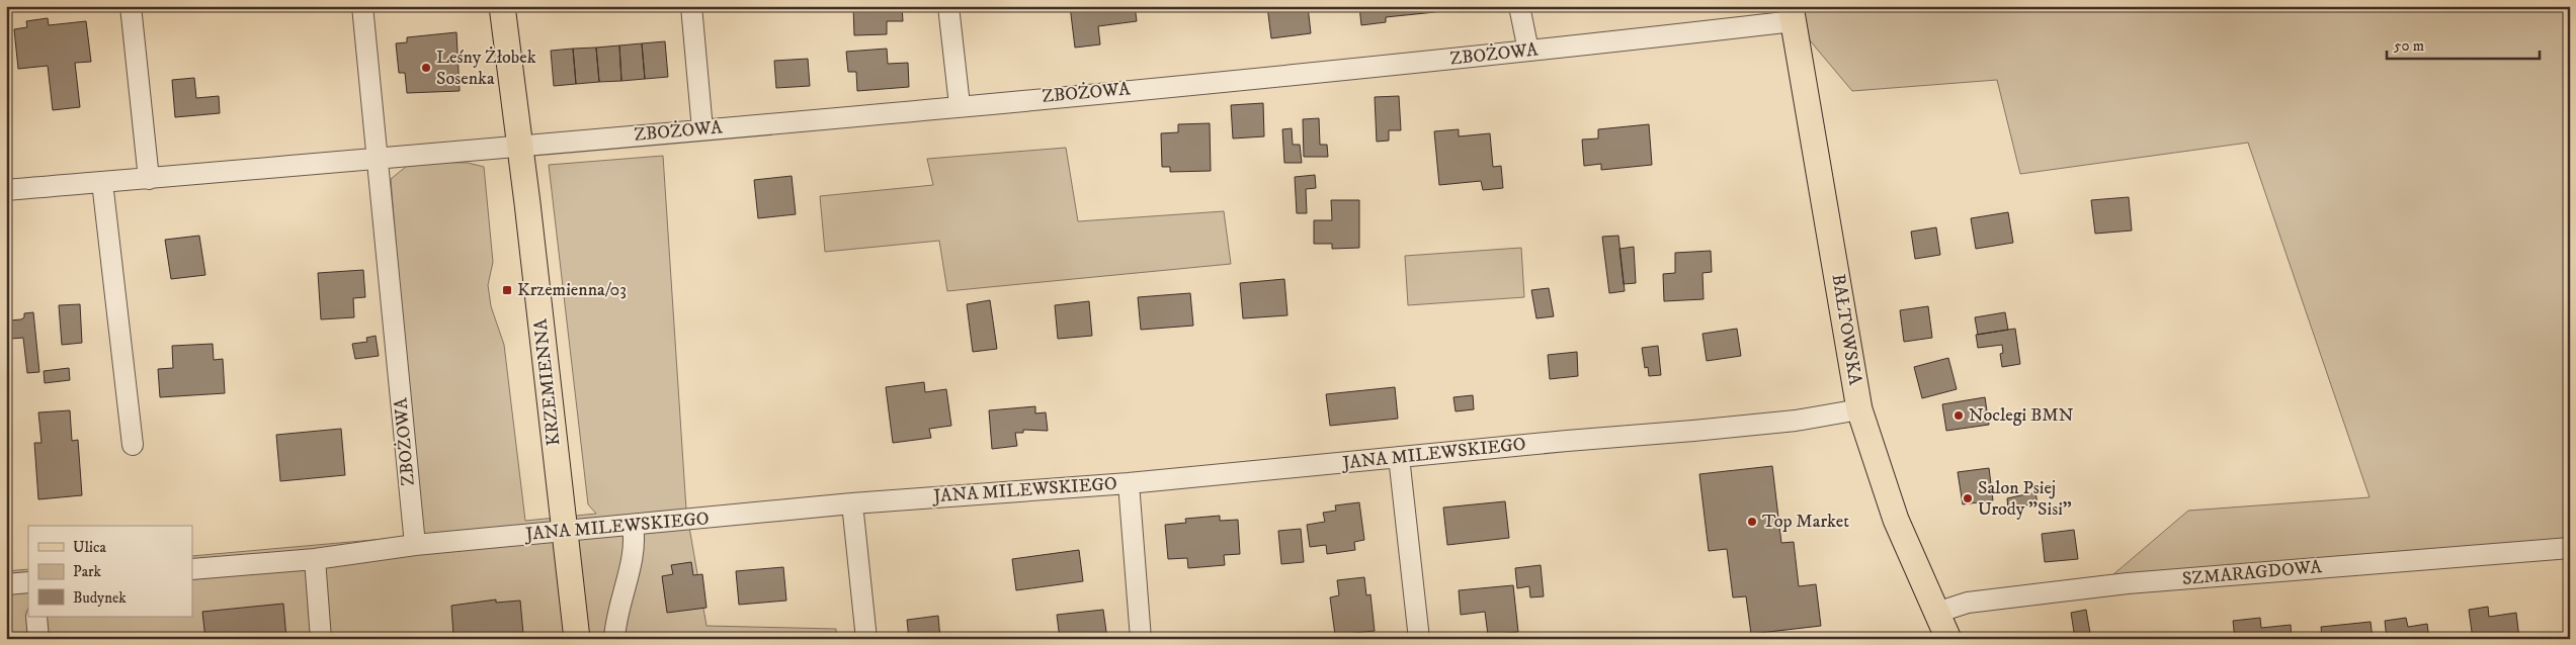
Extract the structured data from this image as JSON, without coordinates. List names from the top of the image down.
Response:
{
  "streets": {
    "main road": ["BAŁTOWSKA", "KRZEMIENNA"],
    "street": ["ZBOŻOWA", "JANA MILEWSKIEGO", "SZMARAGDOWA"]
  },
  "crossings": [
    ["ZBOŻOWA", "BAŁTOWSKA"],
    ["ZBOŻOWA", "KRZEMIENNA"],
    ["ZBOŻOWA", "JANA MILEWSKIEGO"],
    ["BAŁTOWSKA", "JANA MILEWSKIEGO"],
    ["BAŁTOWSKA", "SZMARAGDOWA"],
    ["KRZEMIENNA", "JANA MILEWSKIEGO"]
  ],
  "places": {
    "other": [
      "Leśny Żłobek Sosenka",
      "Noclegi BMN",
      "Salon Psiej Urody \"Sisi\"",
      "Top Market"
    ],
    "transit": ["Krzemienna/03"]
  },
  "legend": ["Ulica", "Park", "Budynek"],
  "scale_bar": "50 m"
}
